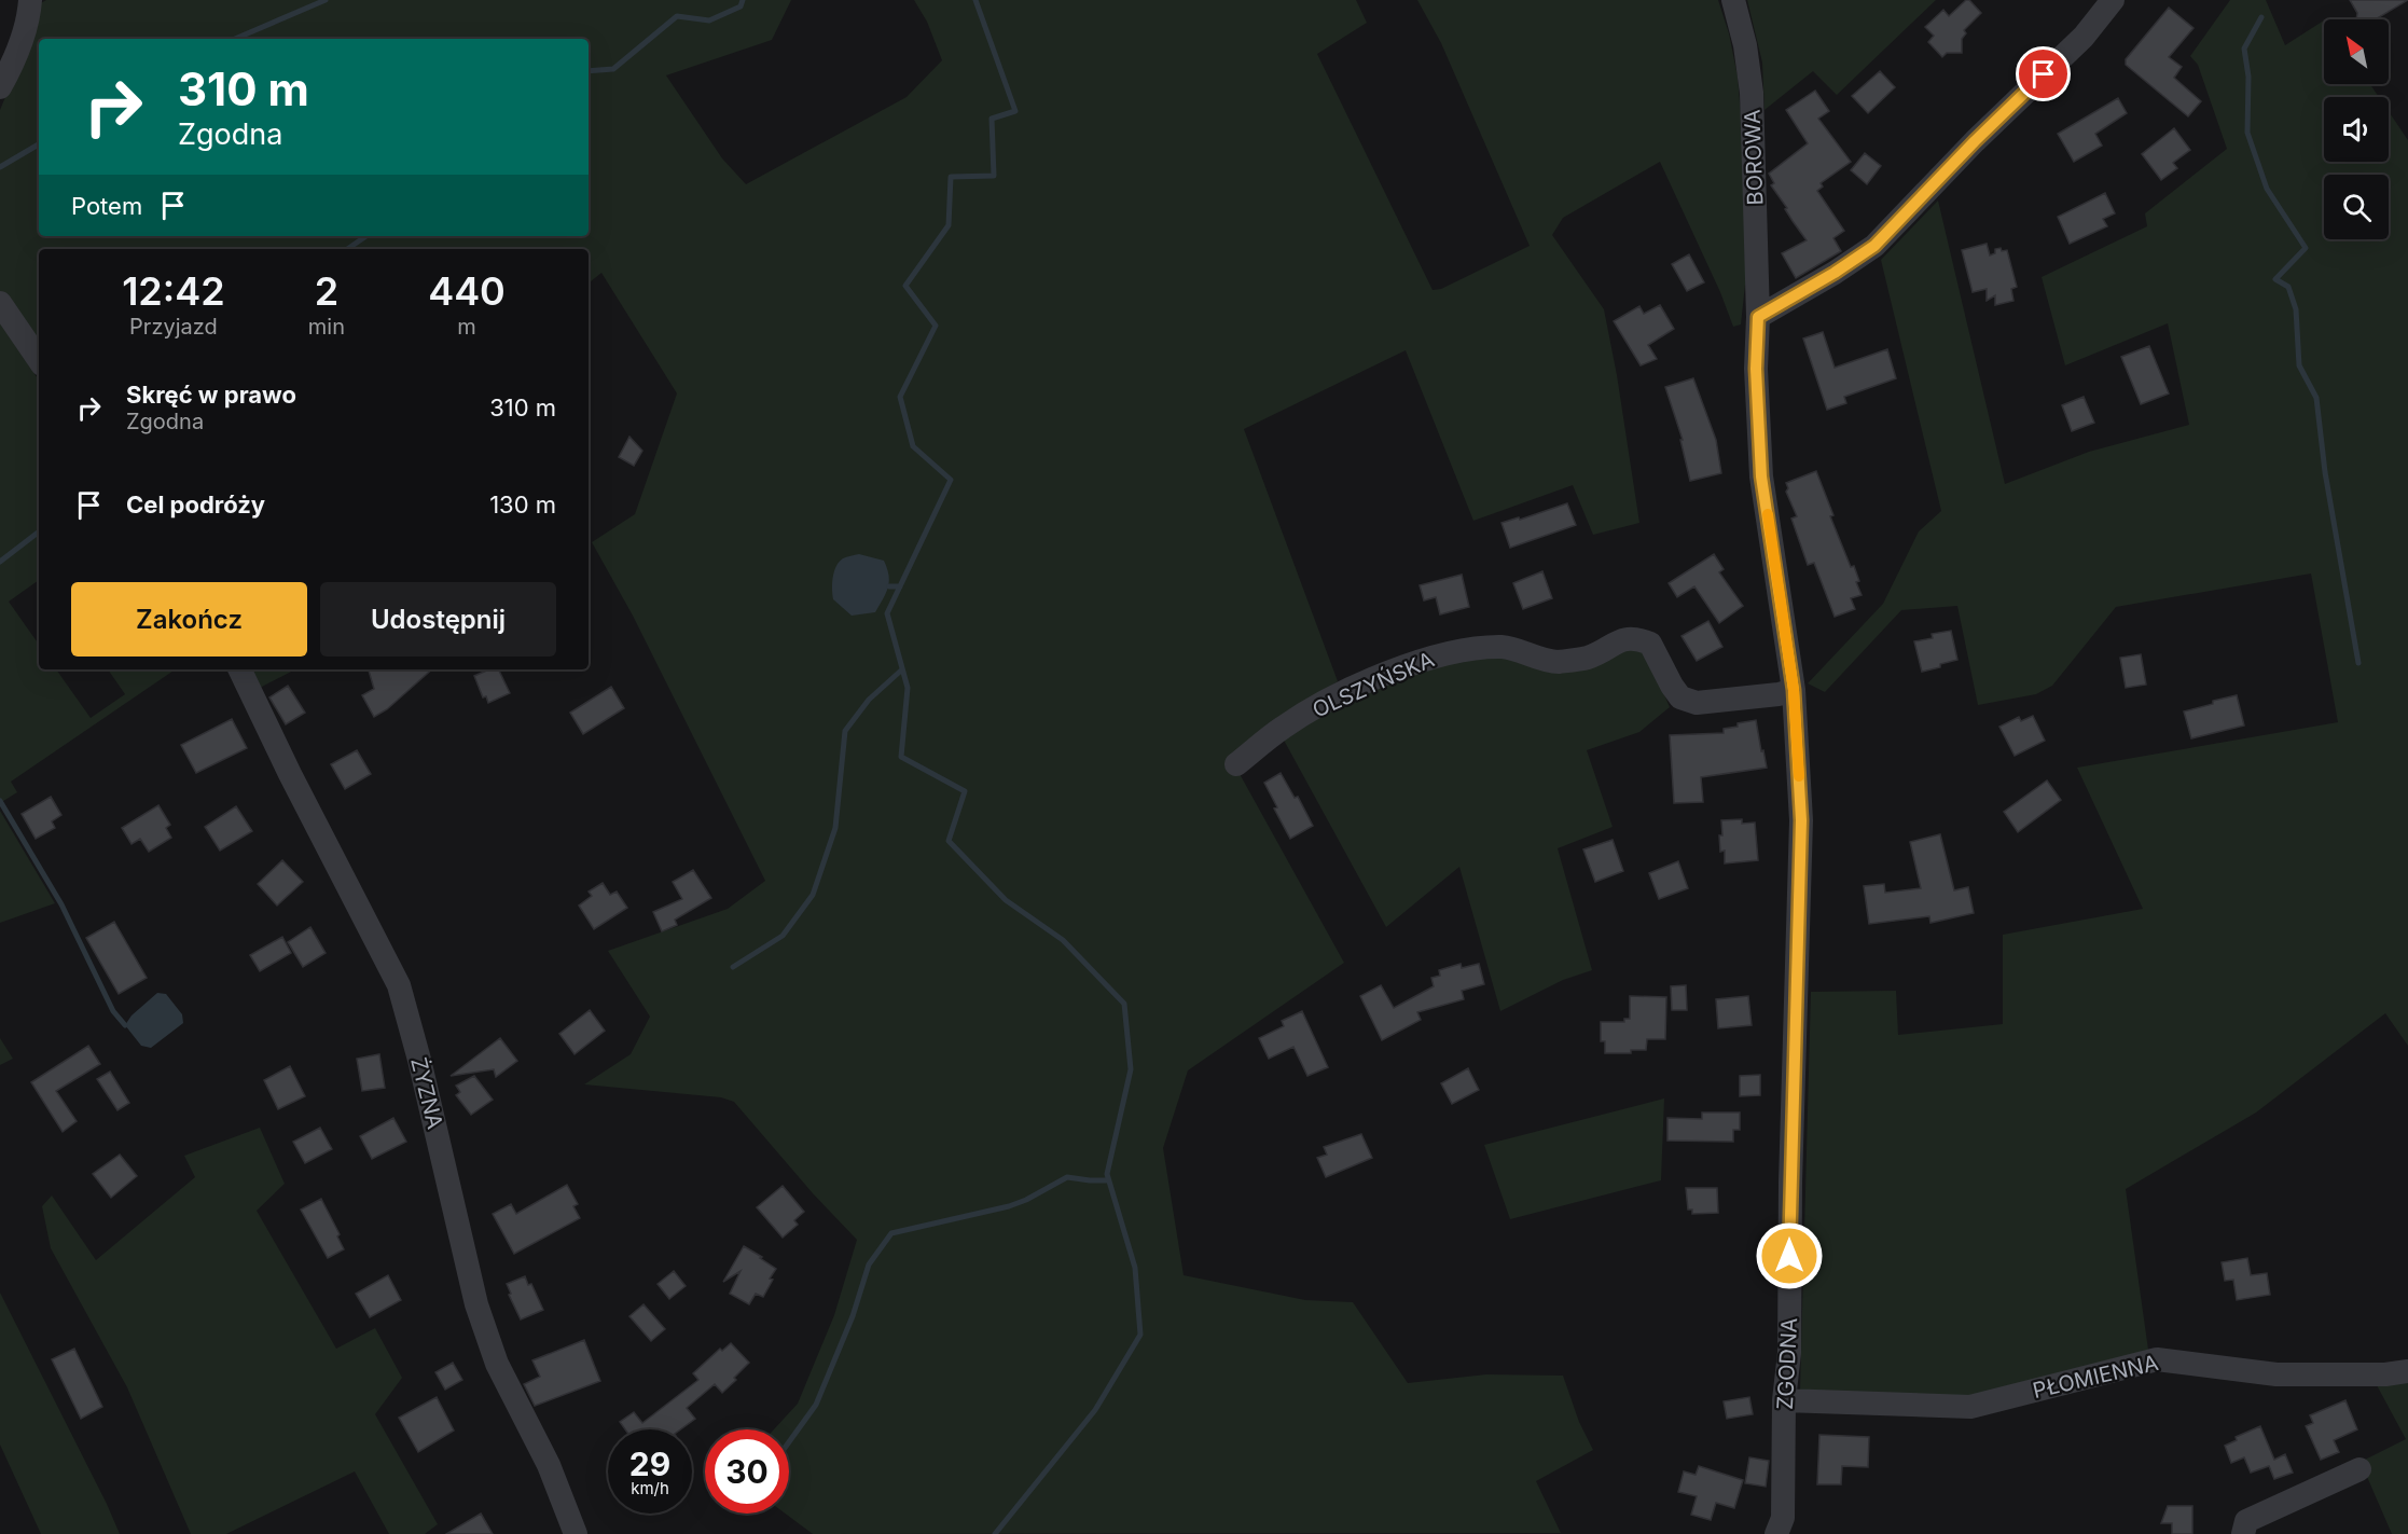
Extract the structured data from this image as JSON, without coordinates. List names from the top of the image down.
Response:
{
  "streets": {
    "street": [
      "BOROWA",
      "OLSZYŃSKA",
      "ŻYZNA",
      "ZGODNA",
      "PŁOMIENNA"
    ]
  },
  "crossings": [
    ["BOROWA", "ZGODNA"],
    ["OLSZYŃSKA", "ZGODNA"],
    ["ZGODNA", "PŁOMIENNA"]
  ],
  "north": "top left",
  "page": {
    "turn": ["310 m", "Zgodna"],
    "then": "Potem",
    "eta": [
      "12:42",
      "Przyjazd",
      "2",
      "min",
      "440",
      "m"
    ],
    "list": [
      {
        "name": "Skręć w prawo",
        "note": "Zgodna",
        "value": "310 m"
      },
      {
        "name": "Cel podróży",
        "value": "130 m"
      }
    ],
    "buttons": ["Zakończ", "Udostępnij"],
    "speed": "29 km/h",
    "limit": "30"
  }
}
